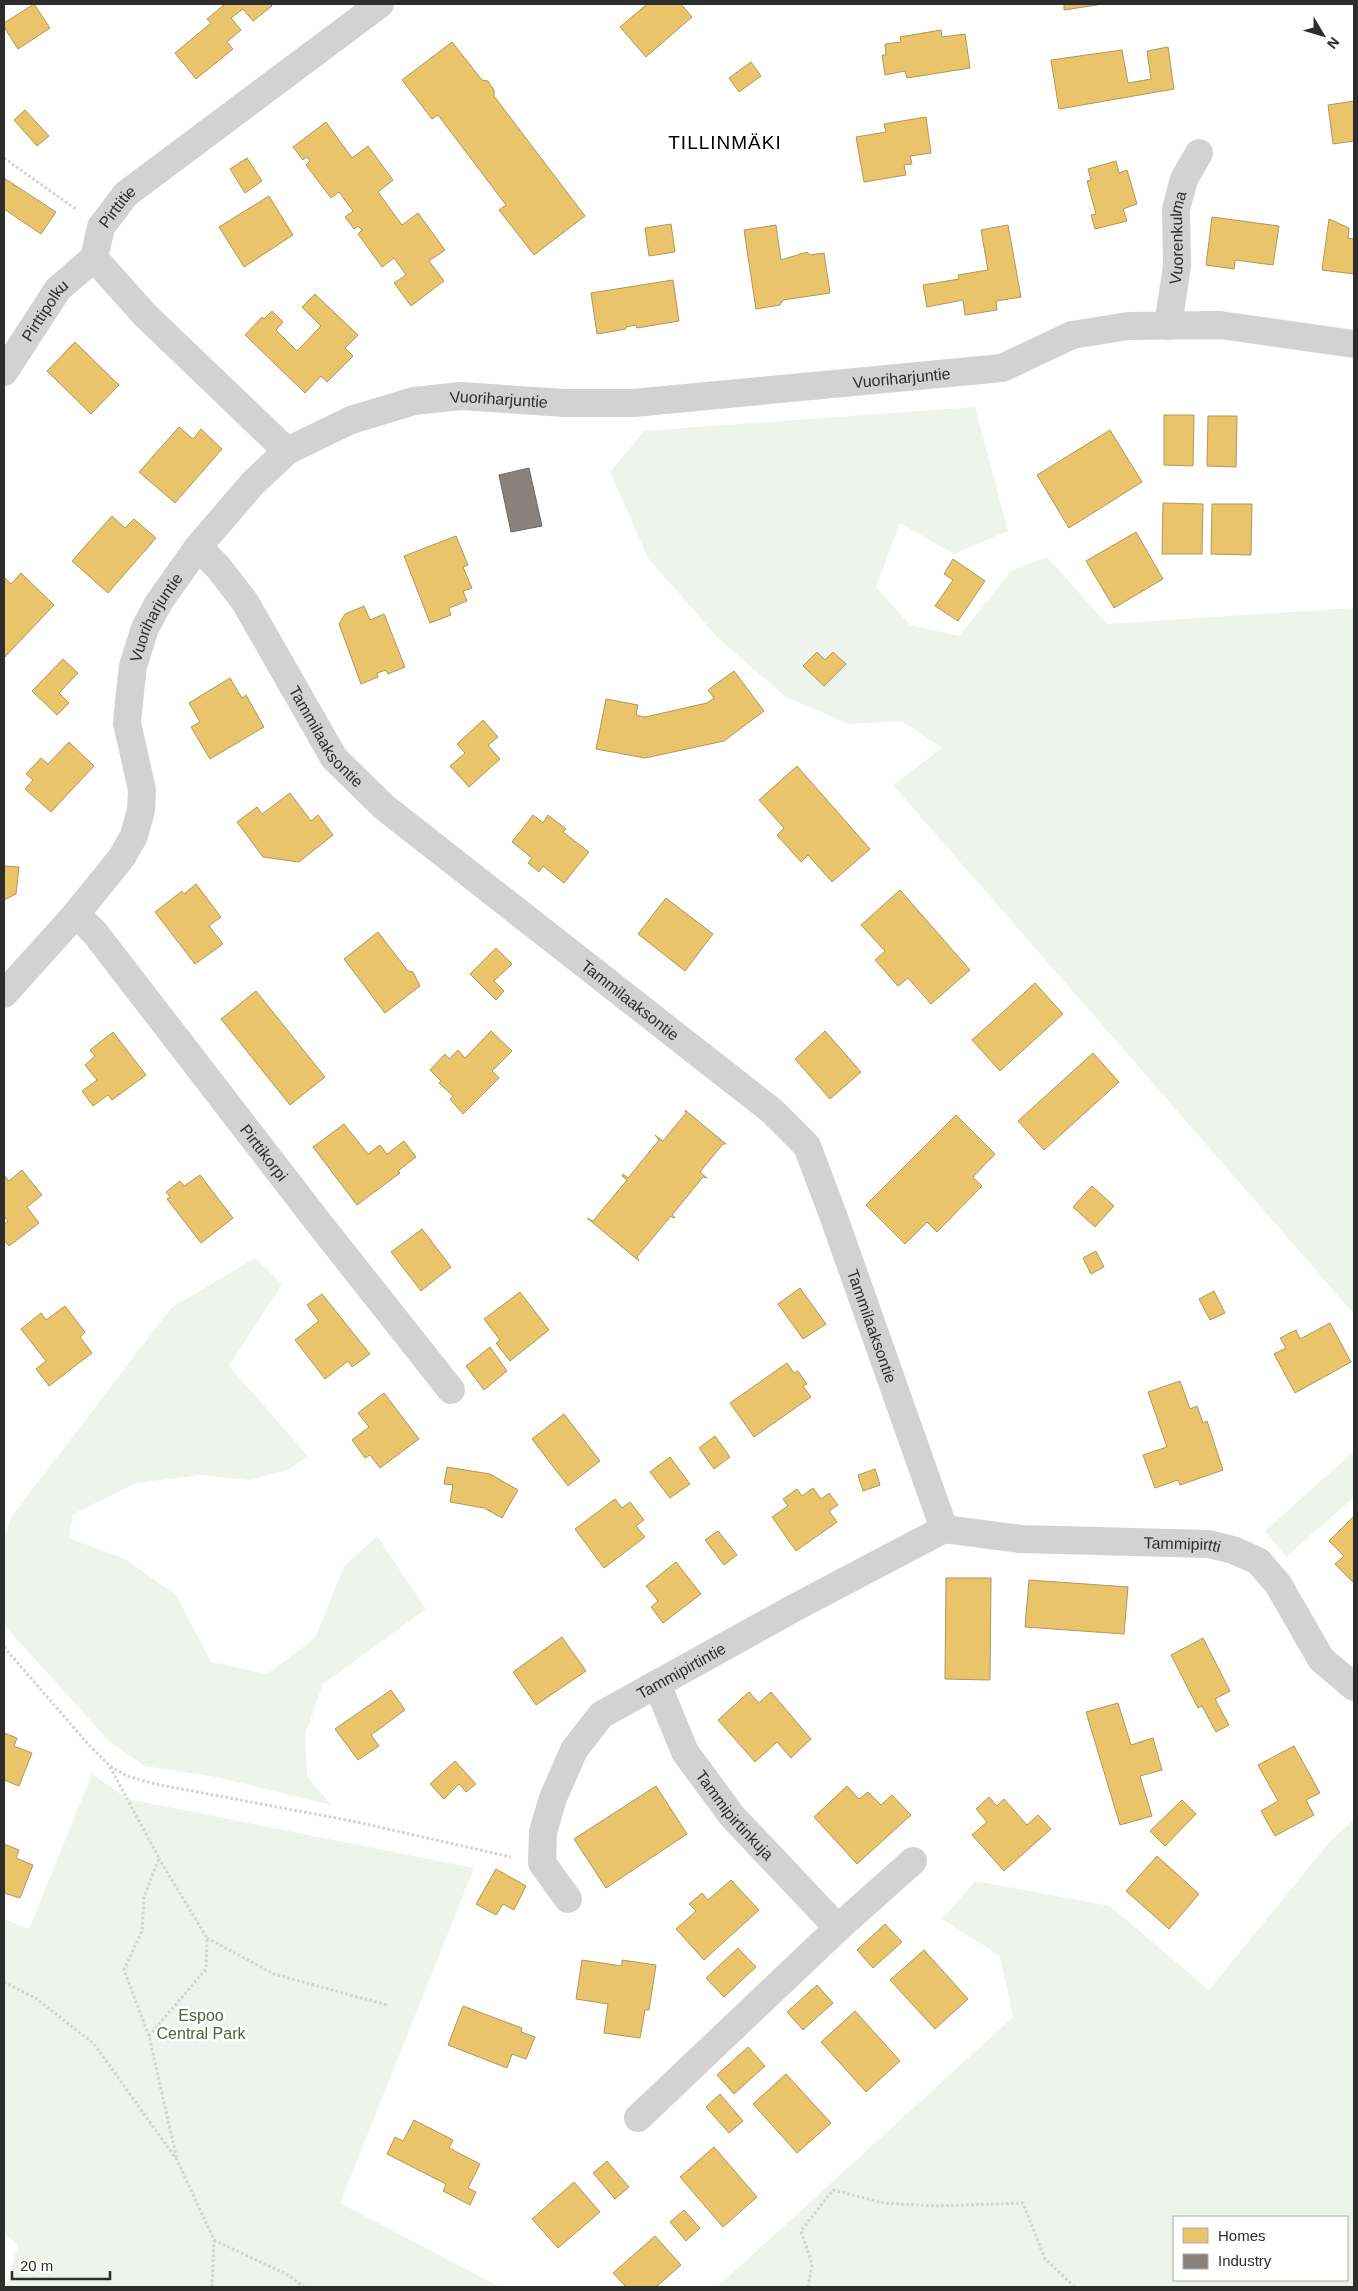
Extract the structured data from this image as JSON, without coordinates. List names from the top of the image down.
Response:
{
  "streets": {
    "street": [
      "Pirttitie",
      "Vuorenkulma",
      "Pirttipolku",
      "Vuoriharjuntie",
      "Tammilaaksontie",
      "Pirttikorpi",
      "Tammipirtti",
      "Tammipirtintie",
      "Tammipirtinkuja"
    ]
  },
  "crossings": [
    ["Pirttitie", "Pirttipolku"],
    ["Vuorenkulma", "Vuoriharjuntie"],
    ["Vuoriharjuntie", "Tammilaaksontie"],
    ["Vuoriharjuntie", "Pirttikorpi"],
    ["Tammilaaksontie", "Tammipirtti"],
    ["Tammilaaksontie", "Tammipirtintie"],
    ["Tammipirtti", "Tammipirtintie"],
    ["Tammipirtintie", "Tammipirtinkuja"]
  ],
  "districts": ["TILLINMÄKI"],
  "parks": ["Espoo Central Park"],
  "legend": ["Homes", "Industry"],
  "scale_bar": "20 m",
  "north": "bottom right"
}
